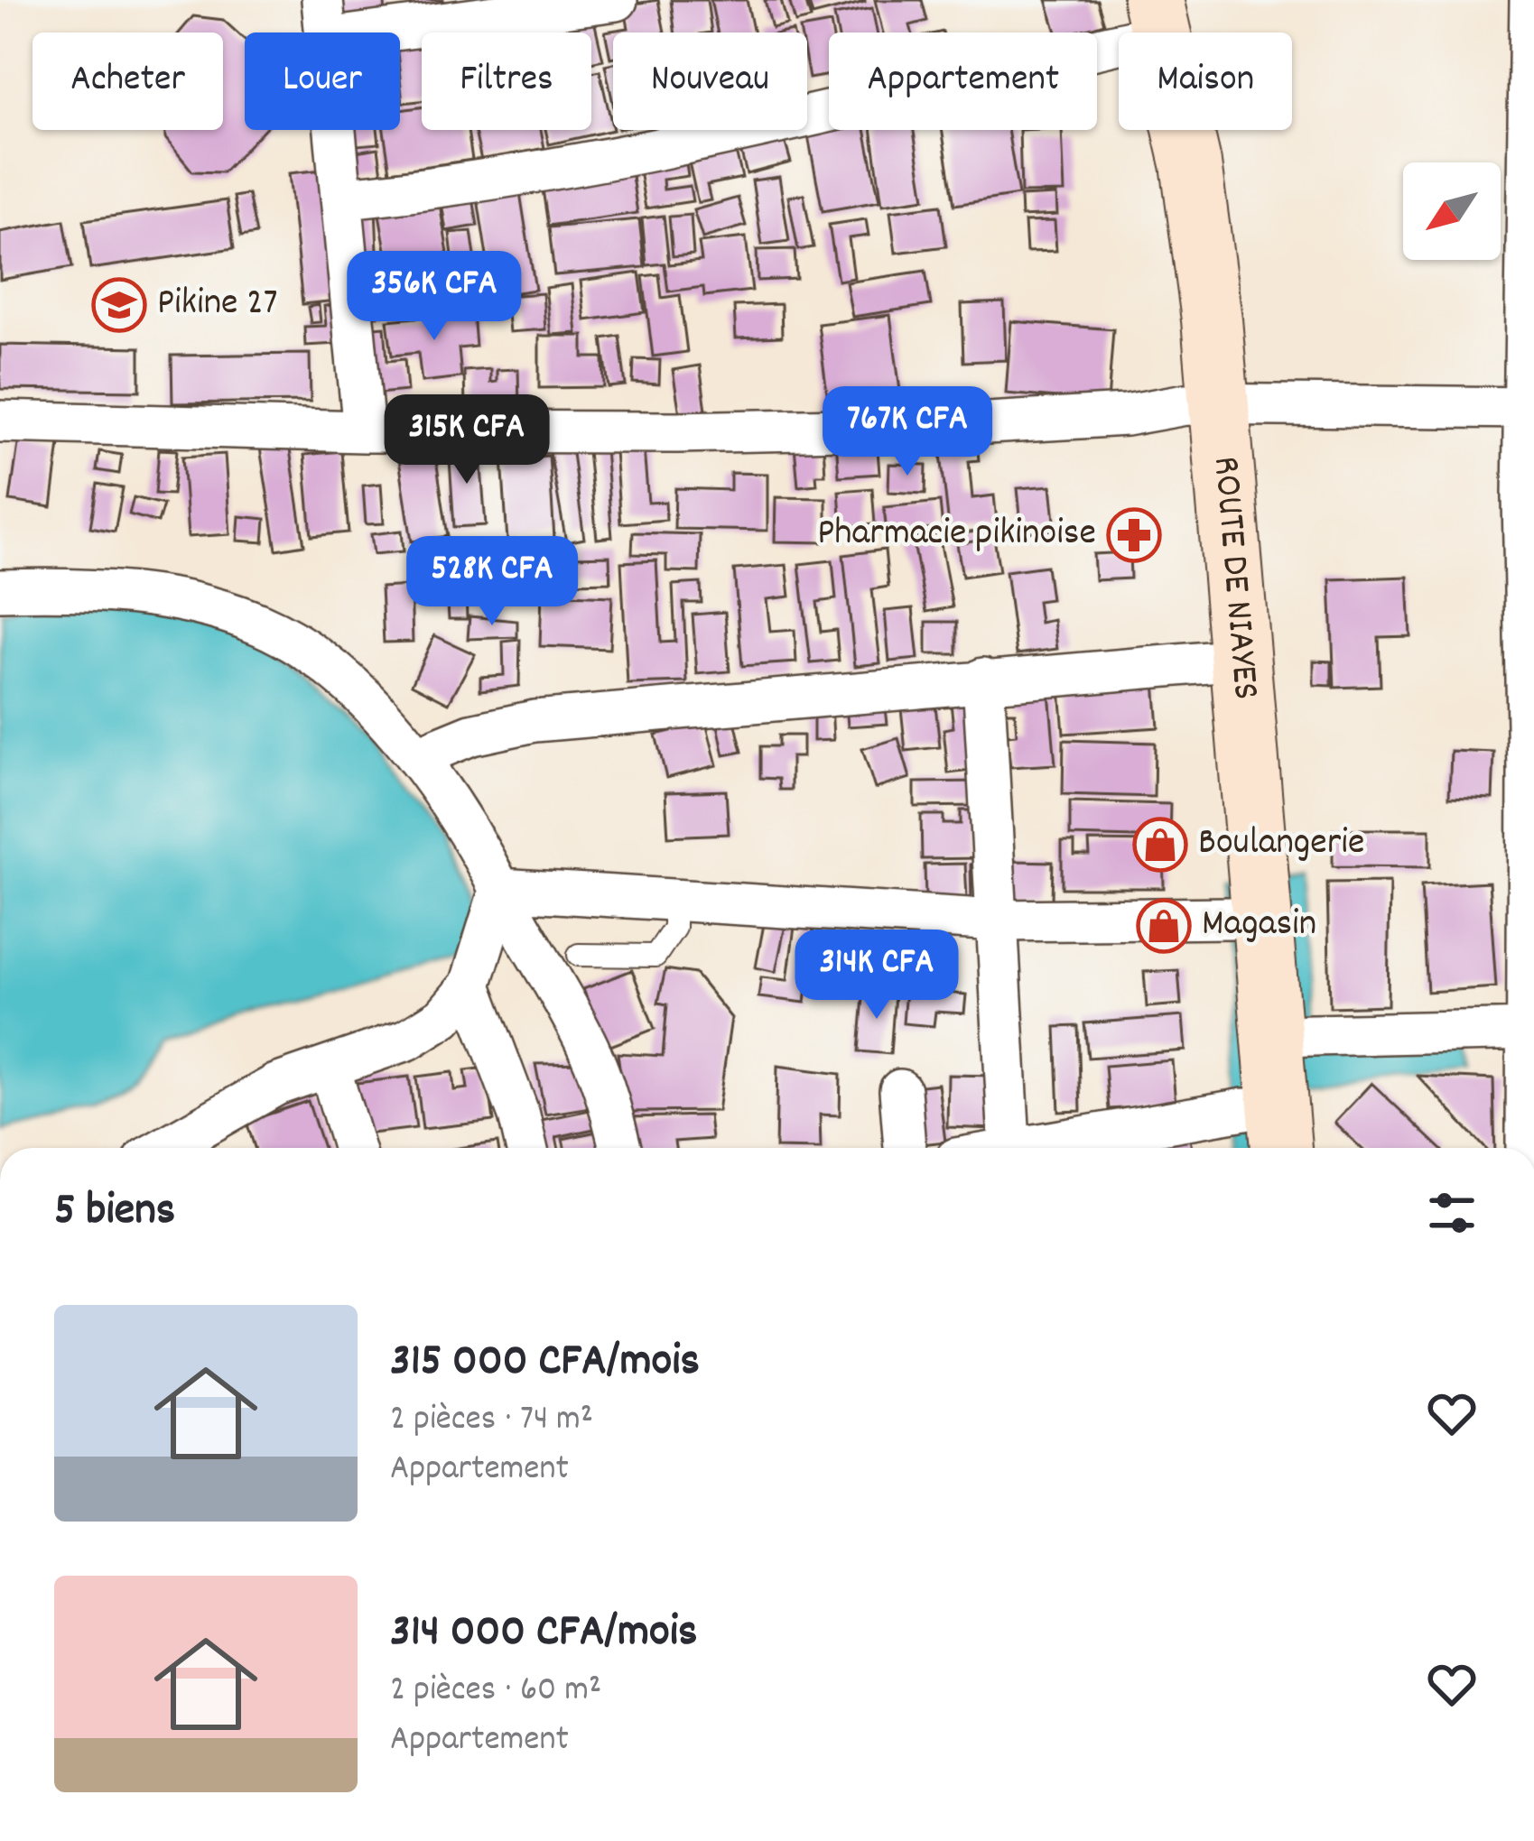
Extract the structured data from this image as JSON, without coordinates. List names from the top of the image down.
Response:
{
  "streets": {
    "main road": ["ROUTE DE NIAYES"]
  },
  "places": {
    "school or university": ["Pikine 27"],
    "pharmacy": ["Pharmacie pikinoise"],
    "shop": ["Boulangerie", "Magasin"]
  },
  "north": "bottom left",
  "page": {
    "chip": [
      "Acheter",
      "Louer",
      "Filtres",
      "Nouveau",
      "Appartement",
      "Maison"
    ],
    "price": [
      "356K CFA",
      "767K CFA",
      "315K CFA",
      "528K CFA",
      "314K CFA"
    ],
    "heading": "5 biens",
    "list": [
      {
        "name": "315 000 CFA/mois",
        "note": "2 pièces · 74 m² · Appartement"
      },
      {
        "name": "314 000 CFA/mois",
        "note": "2 pièces · 60 m² · Appartement"
      }
    ]
  }
}
